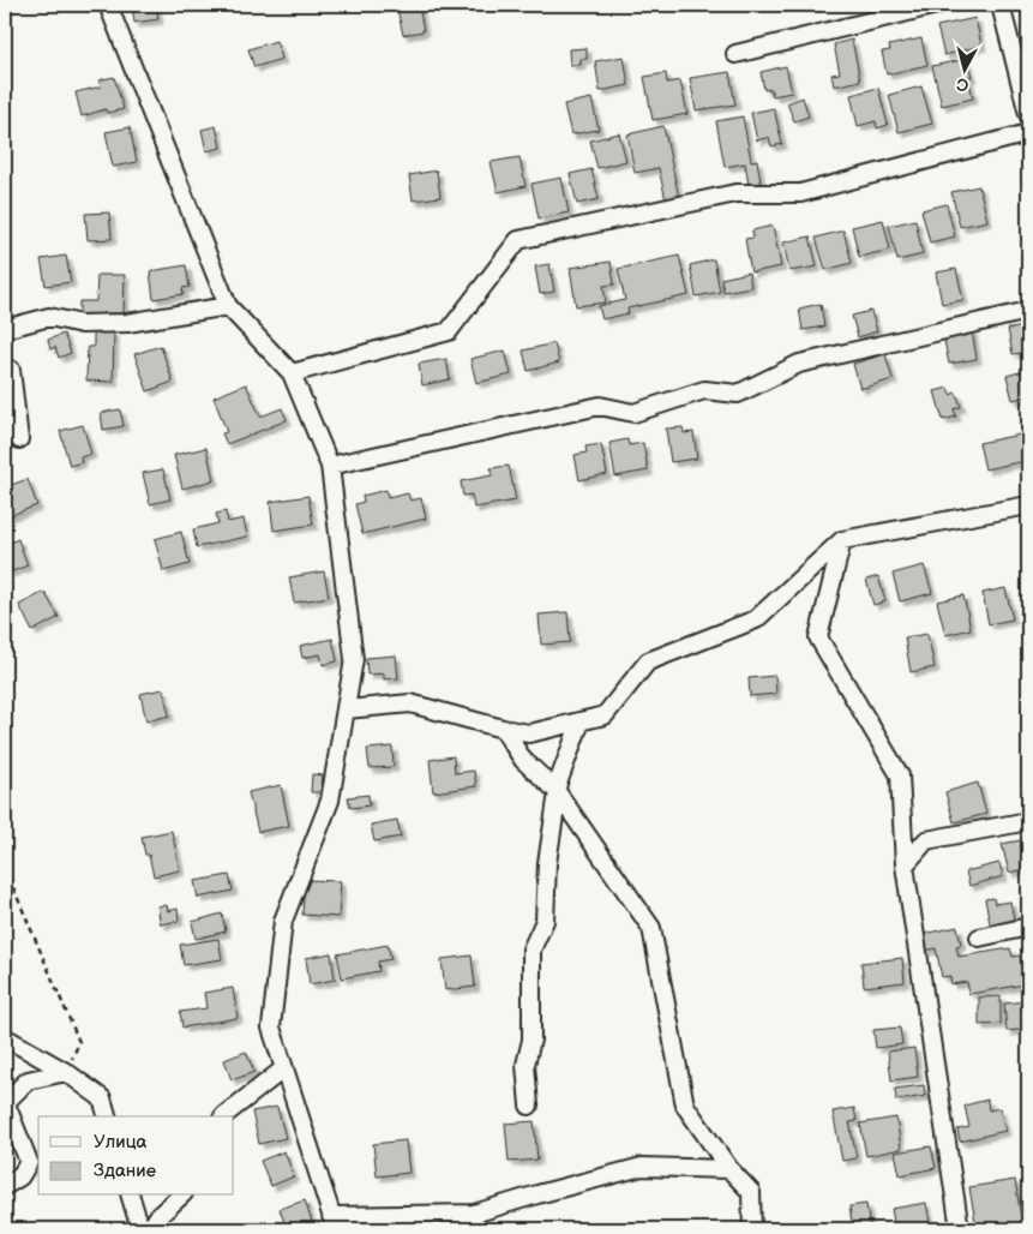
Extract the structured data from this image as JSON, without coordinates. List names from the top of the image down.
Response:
{
  "legend": ["Улица", "Здание"],
  "north": "bottom"
}
